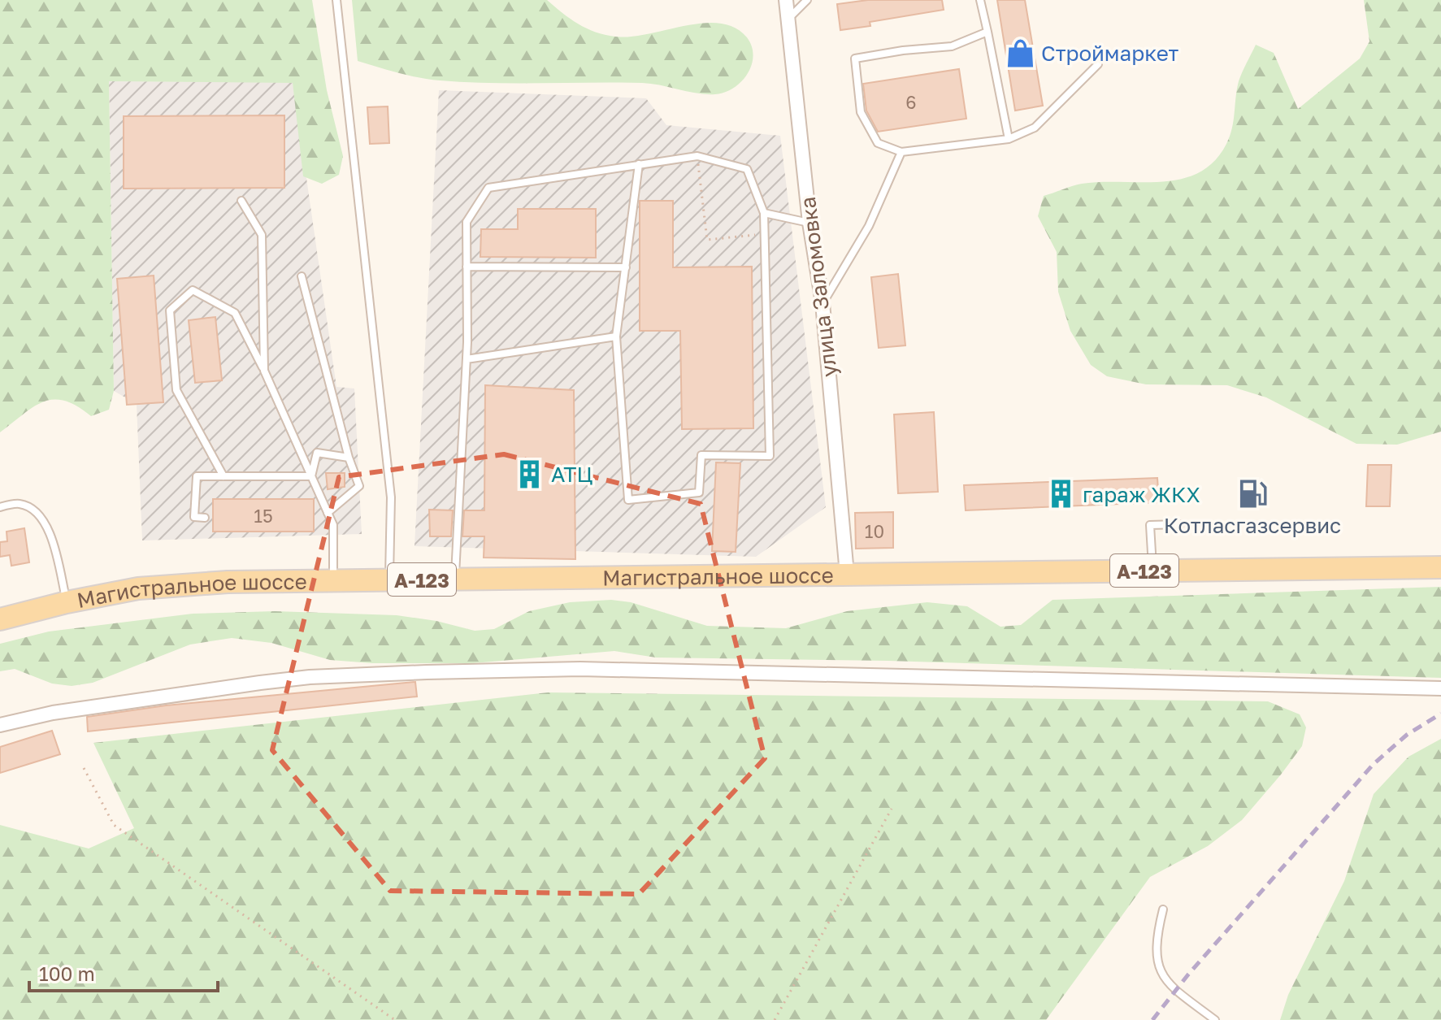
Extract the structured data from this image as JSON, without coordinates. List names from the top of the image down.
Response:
{
  "streets": {
    "main road": ["А-123", "Магистральное шоссе"],
    "street": ["улица Заломовка"]
  },
  "crossings": [
    ["улица Заломовка", "Магистральное шоссе"]
  ],
  "places": {
    "shop": ["Строймаркет"],
    "building": ["АТЦ", "гараж ЖКХ"],
    "fuel station": ["Котласгазсервис"]
  },
  "house_numbers": ["6", "15", "10"],
  "scale_bar": "100 m"
}
